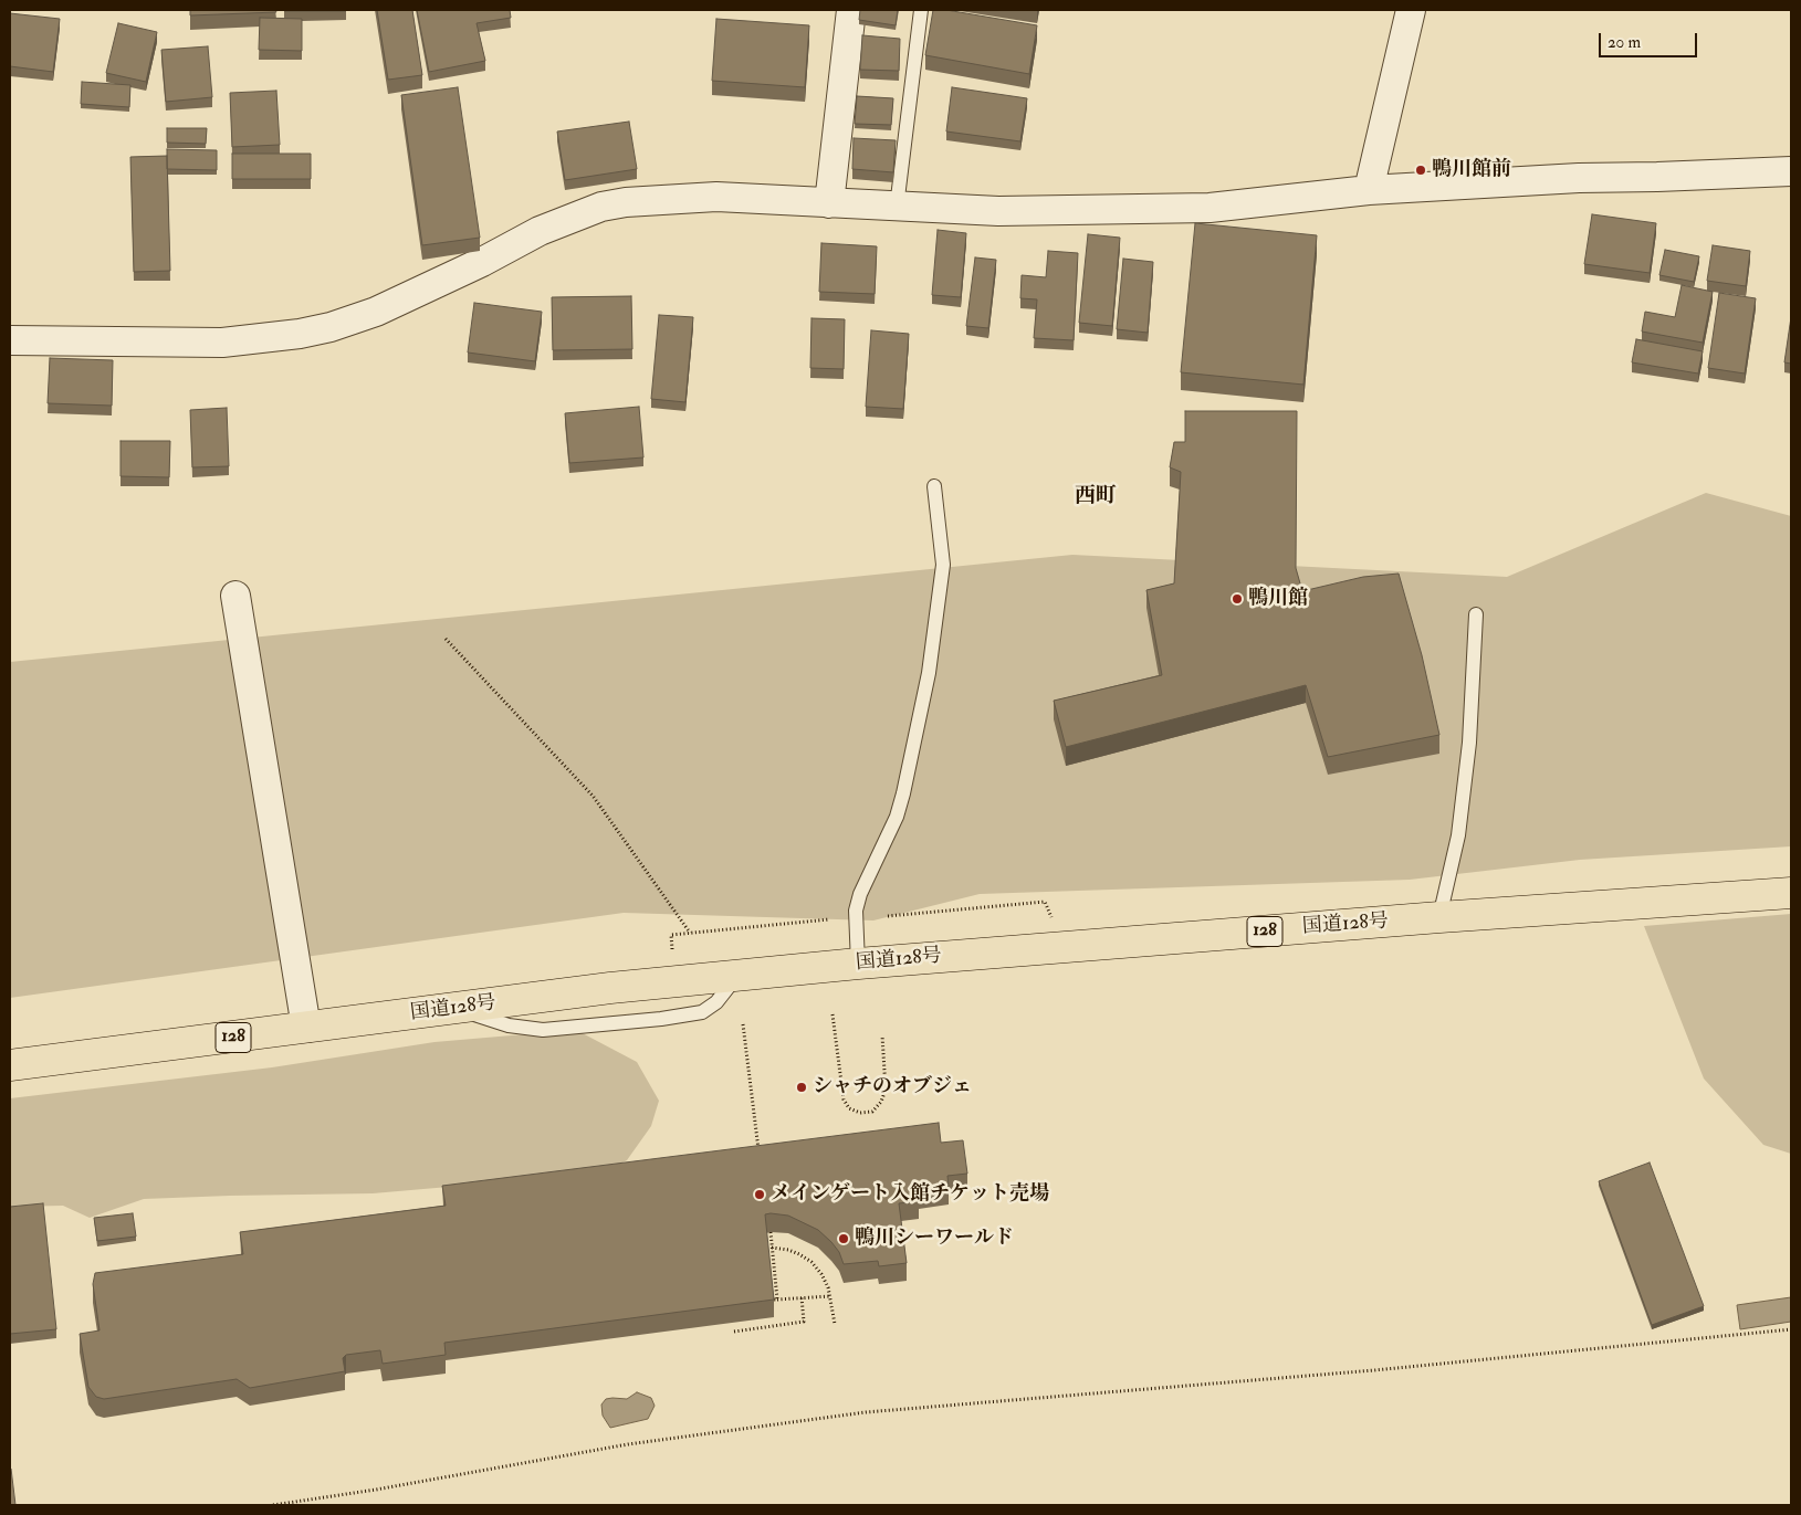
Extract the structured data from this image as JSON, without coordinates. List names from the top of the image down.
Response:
{
  "streets": {
    "highway": ["国道128号", "128"]
  },
  "districts": ["西町"],
  "places": [
    "鴨川館前",
    "鴨川館",
    "シャチのオブジェ",
    "メインゲート入館チケット売場",
    "鴨川シーワールド"
  ],
  "scale_bar": "20 m"
}
